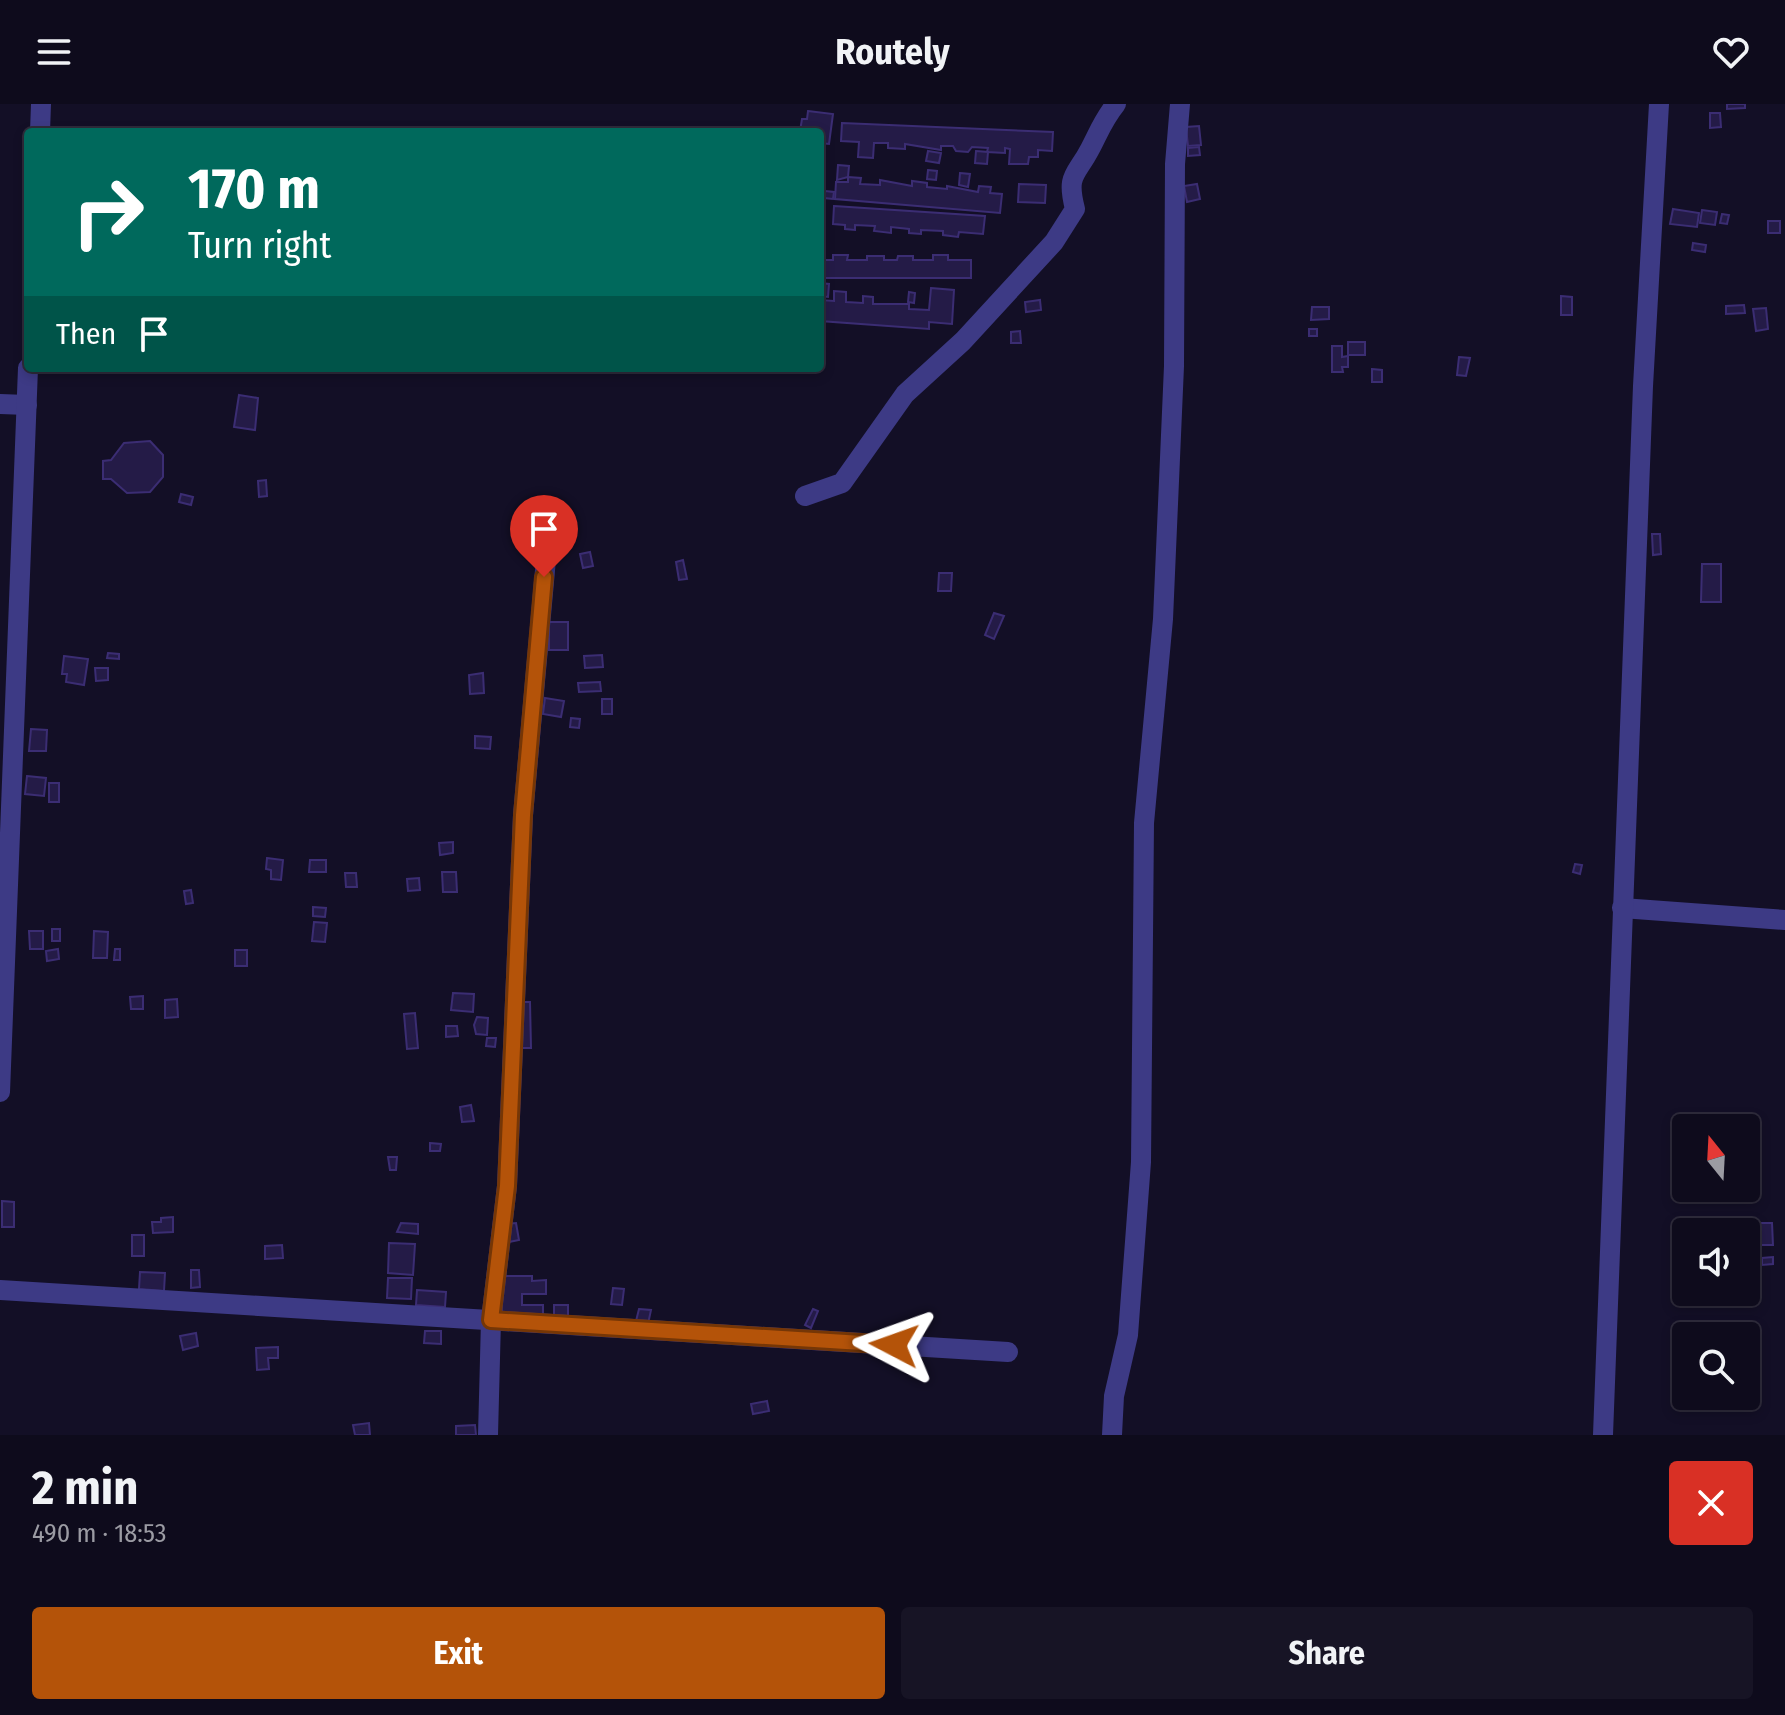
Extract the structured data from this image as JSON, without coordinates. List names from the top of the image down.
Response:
{
  "north": "top",
  "page": {
    "header": "Routely",
    "turn": ["170 m", "Turn right"],
    "then": "Then",
    "heading": ["2 min", "490 m · 18:53"],
    "buttons": ["Exit", "Share"]
  }
}
